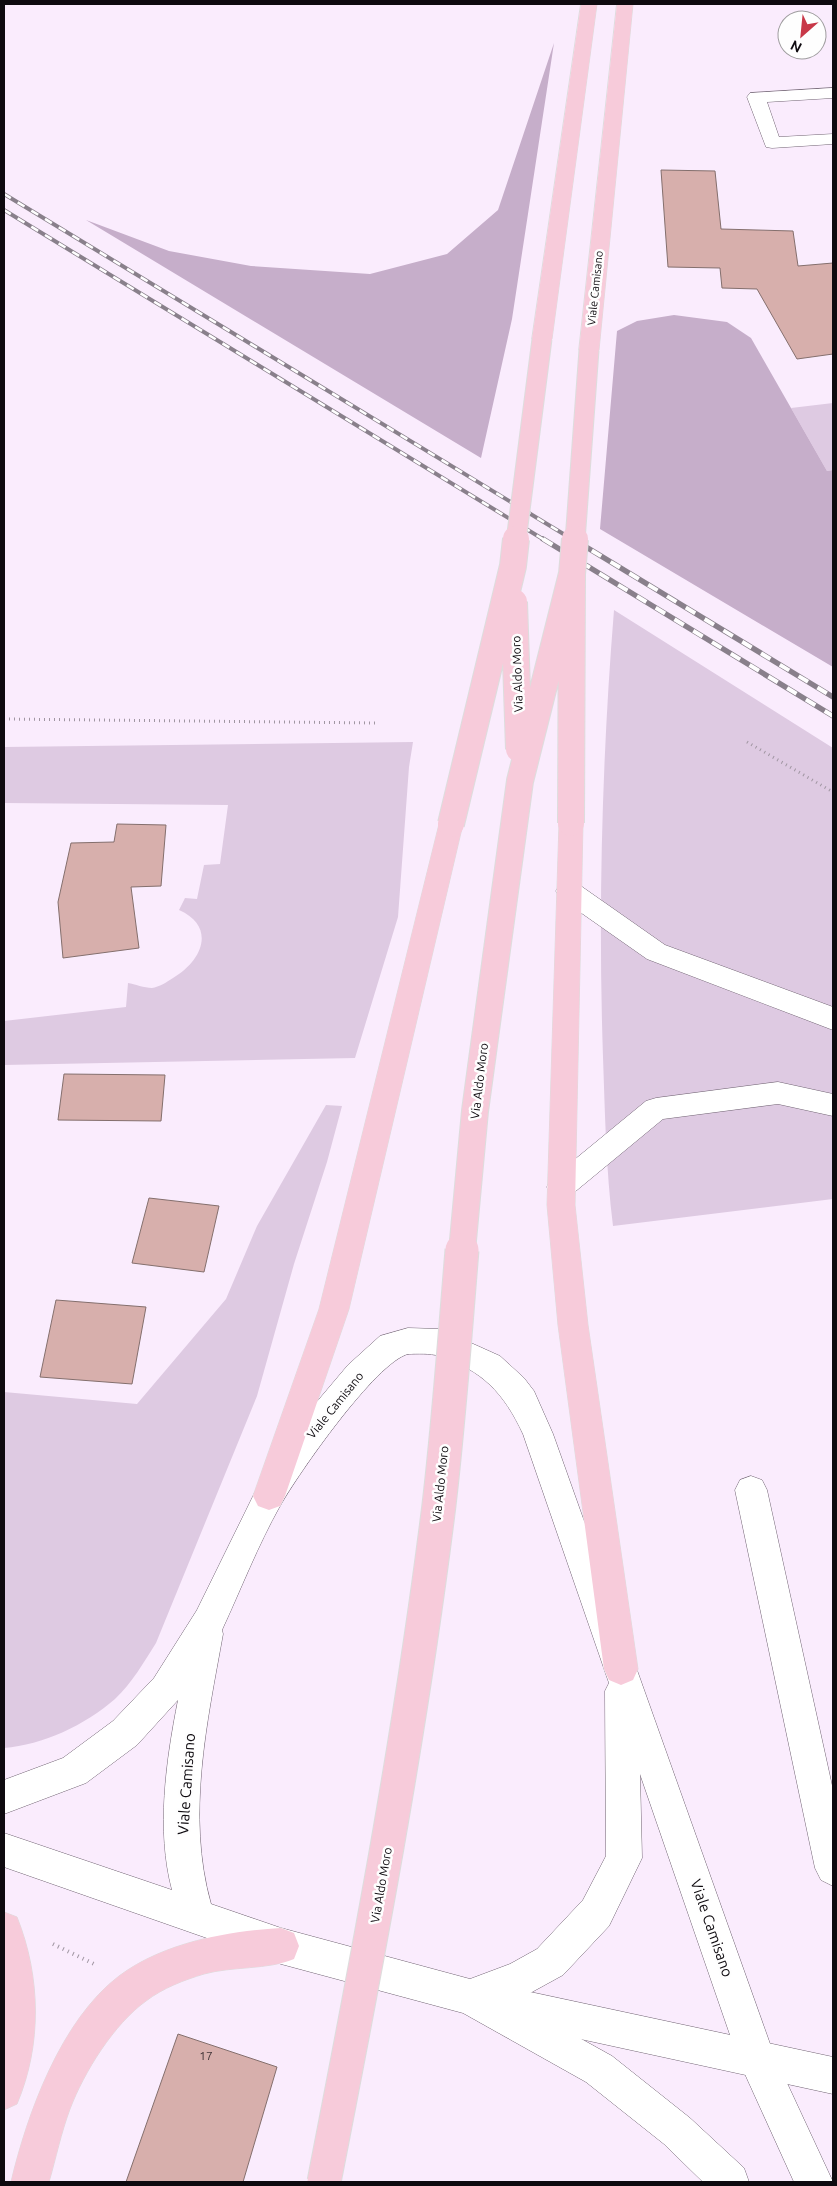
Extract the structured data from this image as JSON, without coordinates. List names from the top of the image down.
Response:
{
  "streets": {
    "main road": ["Viale Camisano", "Via Aldo Moro"]
  },
  "crossings": [
    ["Viale Camisano", "Via Aldo Moro"]
  ],
  "house_numbers": ["17"],
  "north": "bottom left"
}
